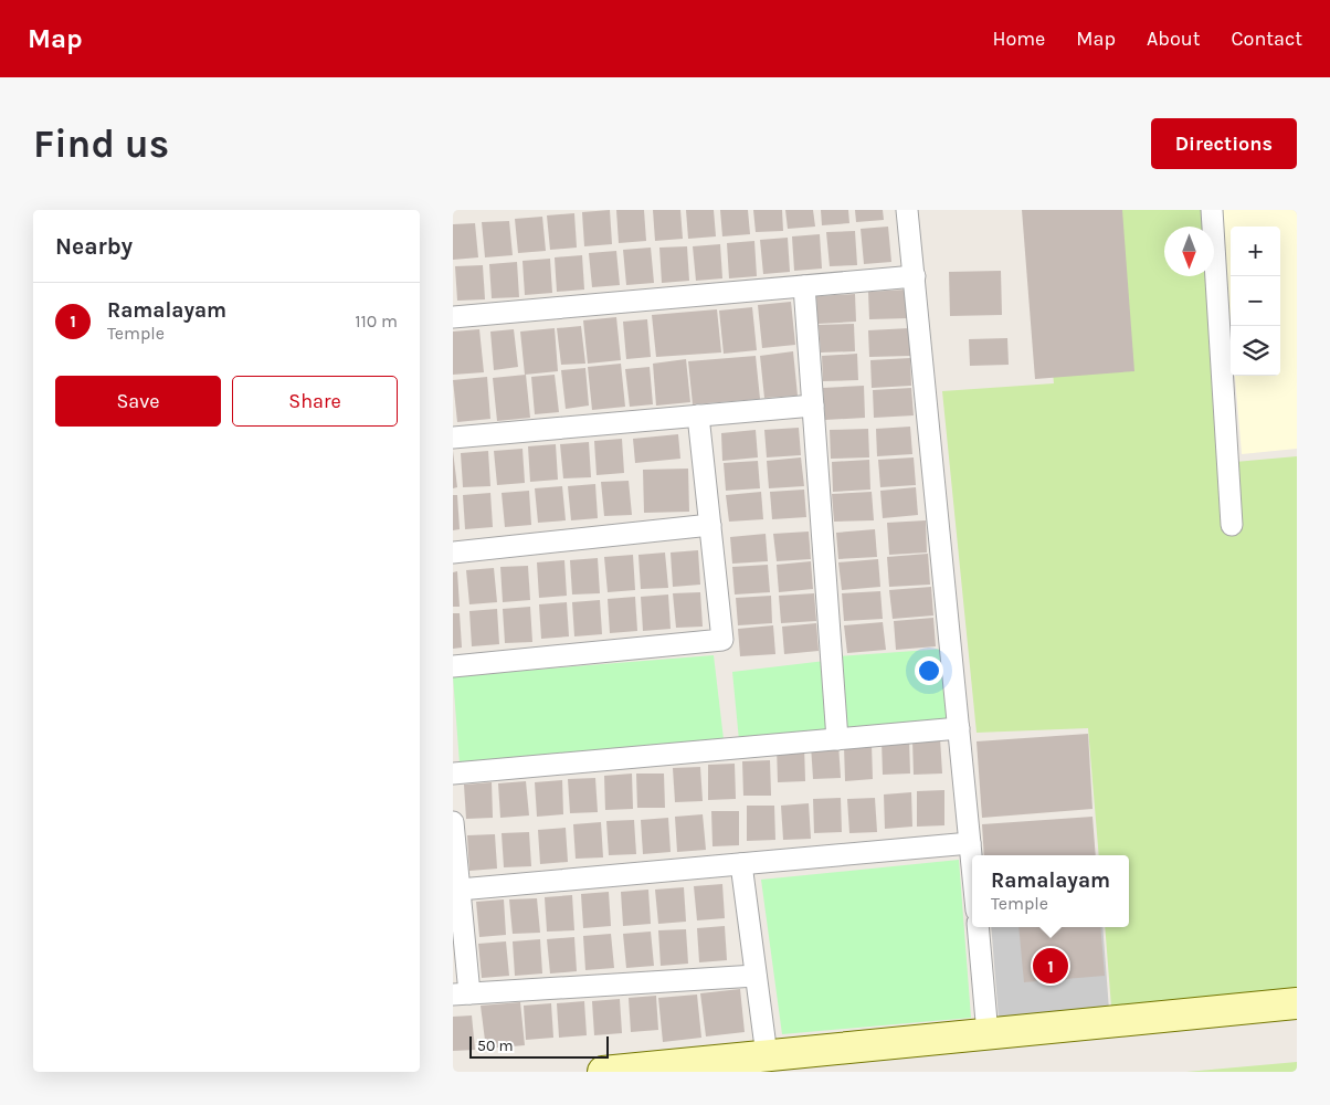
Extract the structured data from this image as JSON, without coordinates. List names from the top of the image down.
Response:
{
  "scale_bar": "50 m",
  "north": "bottom",
  "page": {
    "header": "Map",
    "nav": [
      "Home",
      "Map",
      "About",
      "Contact"
    ],
    "buttons": [
      "Directions",
      ["Save", "Share"]
    ],
    "title": "Find us",
    "heading": "Nearby",
    "map_buttons": ["+", "−"],
    "list": [
      {
        "mark": "1",
        "name": "Ramalayam",
        "note": "Temple",
        "value": "110 m"
      }
    ],
    "popup": ["Ramalayam", "Temple"],
    "pins": "1",
    "scale": "50 m"
  }
}
